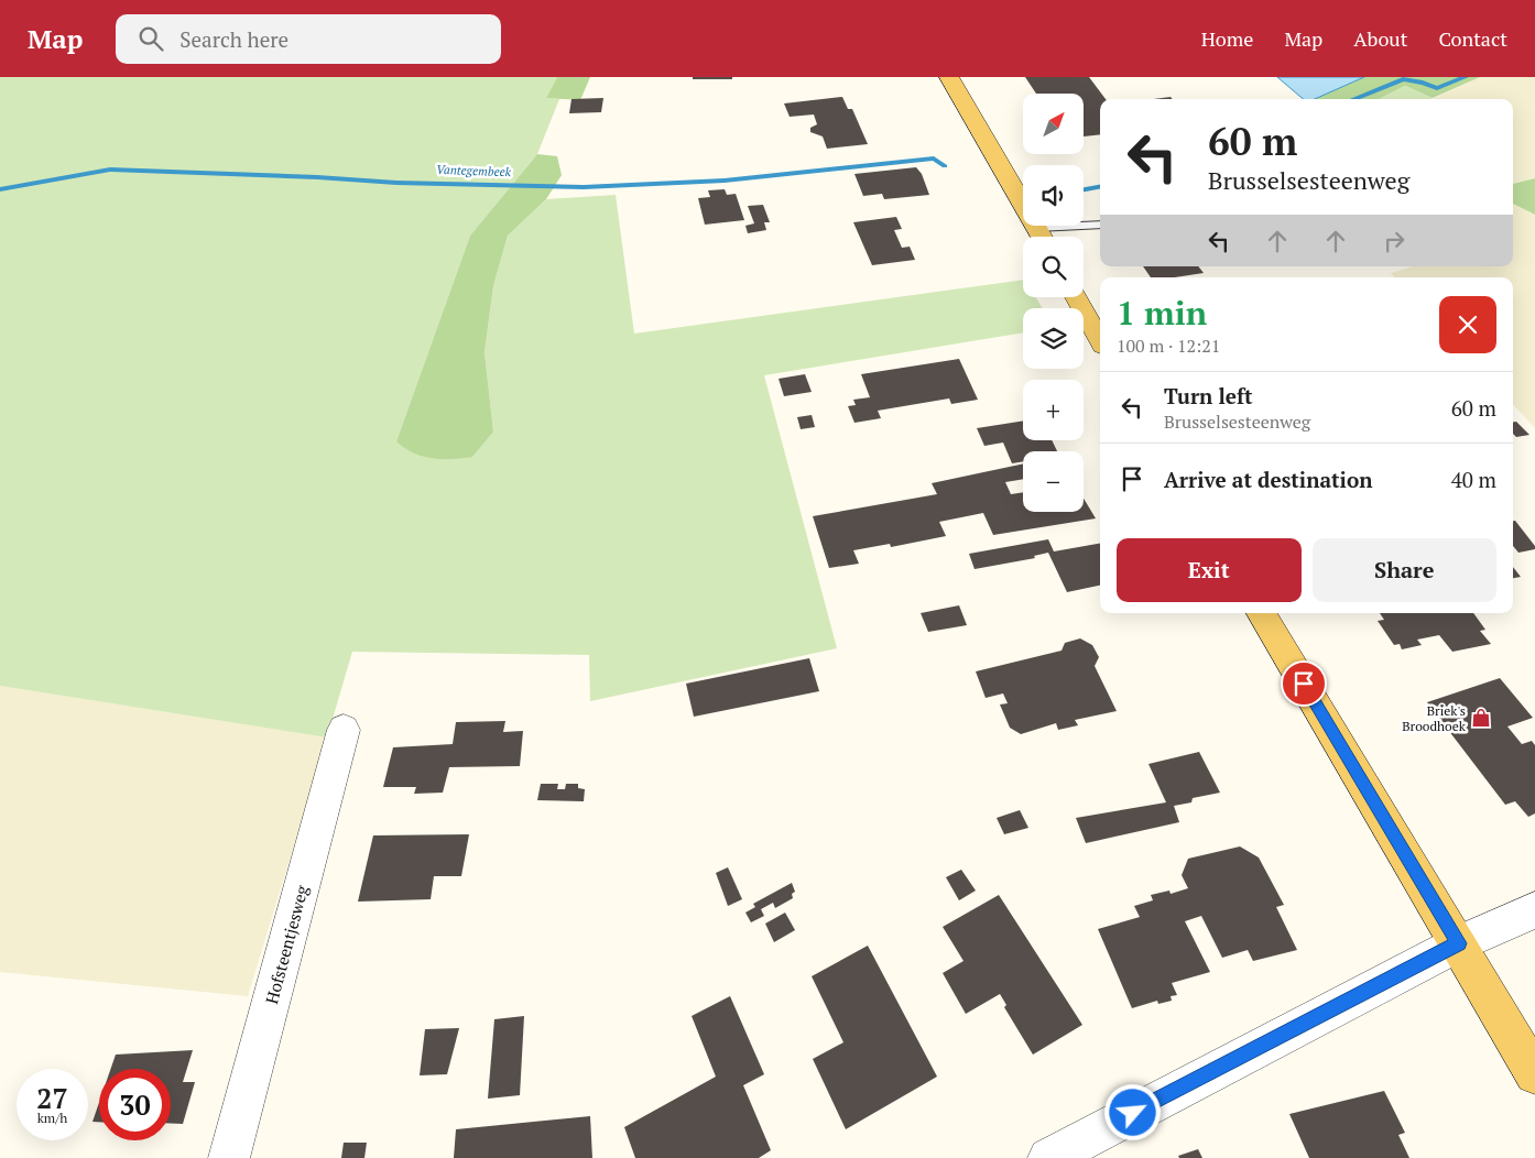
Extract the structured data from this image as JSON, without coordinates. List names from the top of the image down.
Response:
{
  "streets": {
    "street": ["Hofsteentjesweg"]
  },
  "water": ["Vantegembeek"],
  "places": {
    "shop": ["Briek's Broodhoek"]
  },
  "north": "top right",
  "page": {
    "header": "Map",
    "search": "Search here",
    "nav": [
      "Home",
      "Map",
      "About",
      "Contact"
    ],
    "map_buttons": ["+", "−"],
    "turn": ["60 m", "Brusselsesteenweg"],
    "heading": ["1 min", "100 m · 12:21"],
    "list": [
      {
        "name": "Turn left",
        "note": "Brusselsesteenweg",
        "value": "60 m"
      },
      {
        "name": "Arrive at destination",
        "value": "40 m"
      }
    ],
    "buttons": ["Exit", "Share"],
    "speed": "27 km/h",
    "limit": "30"
  }
}
